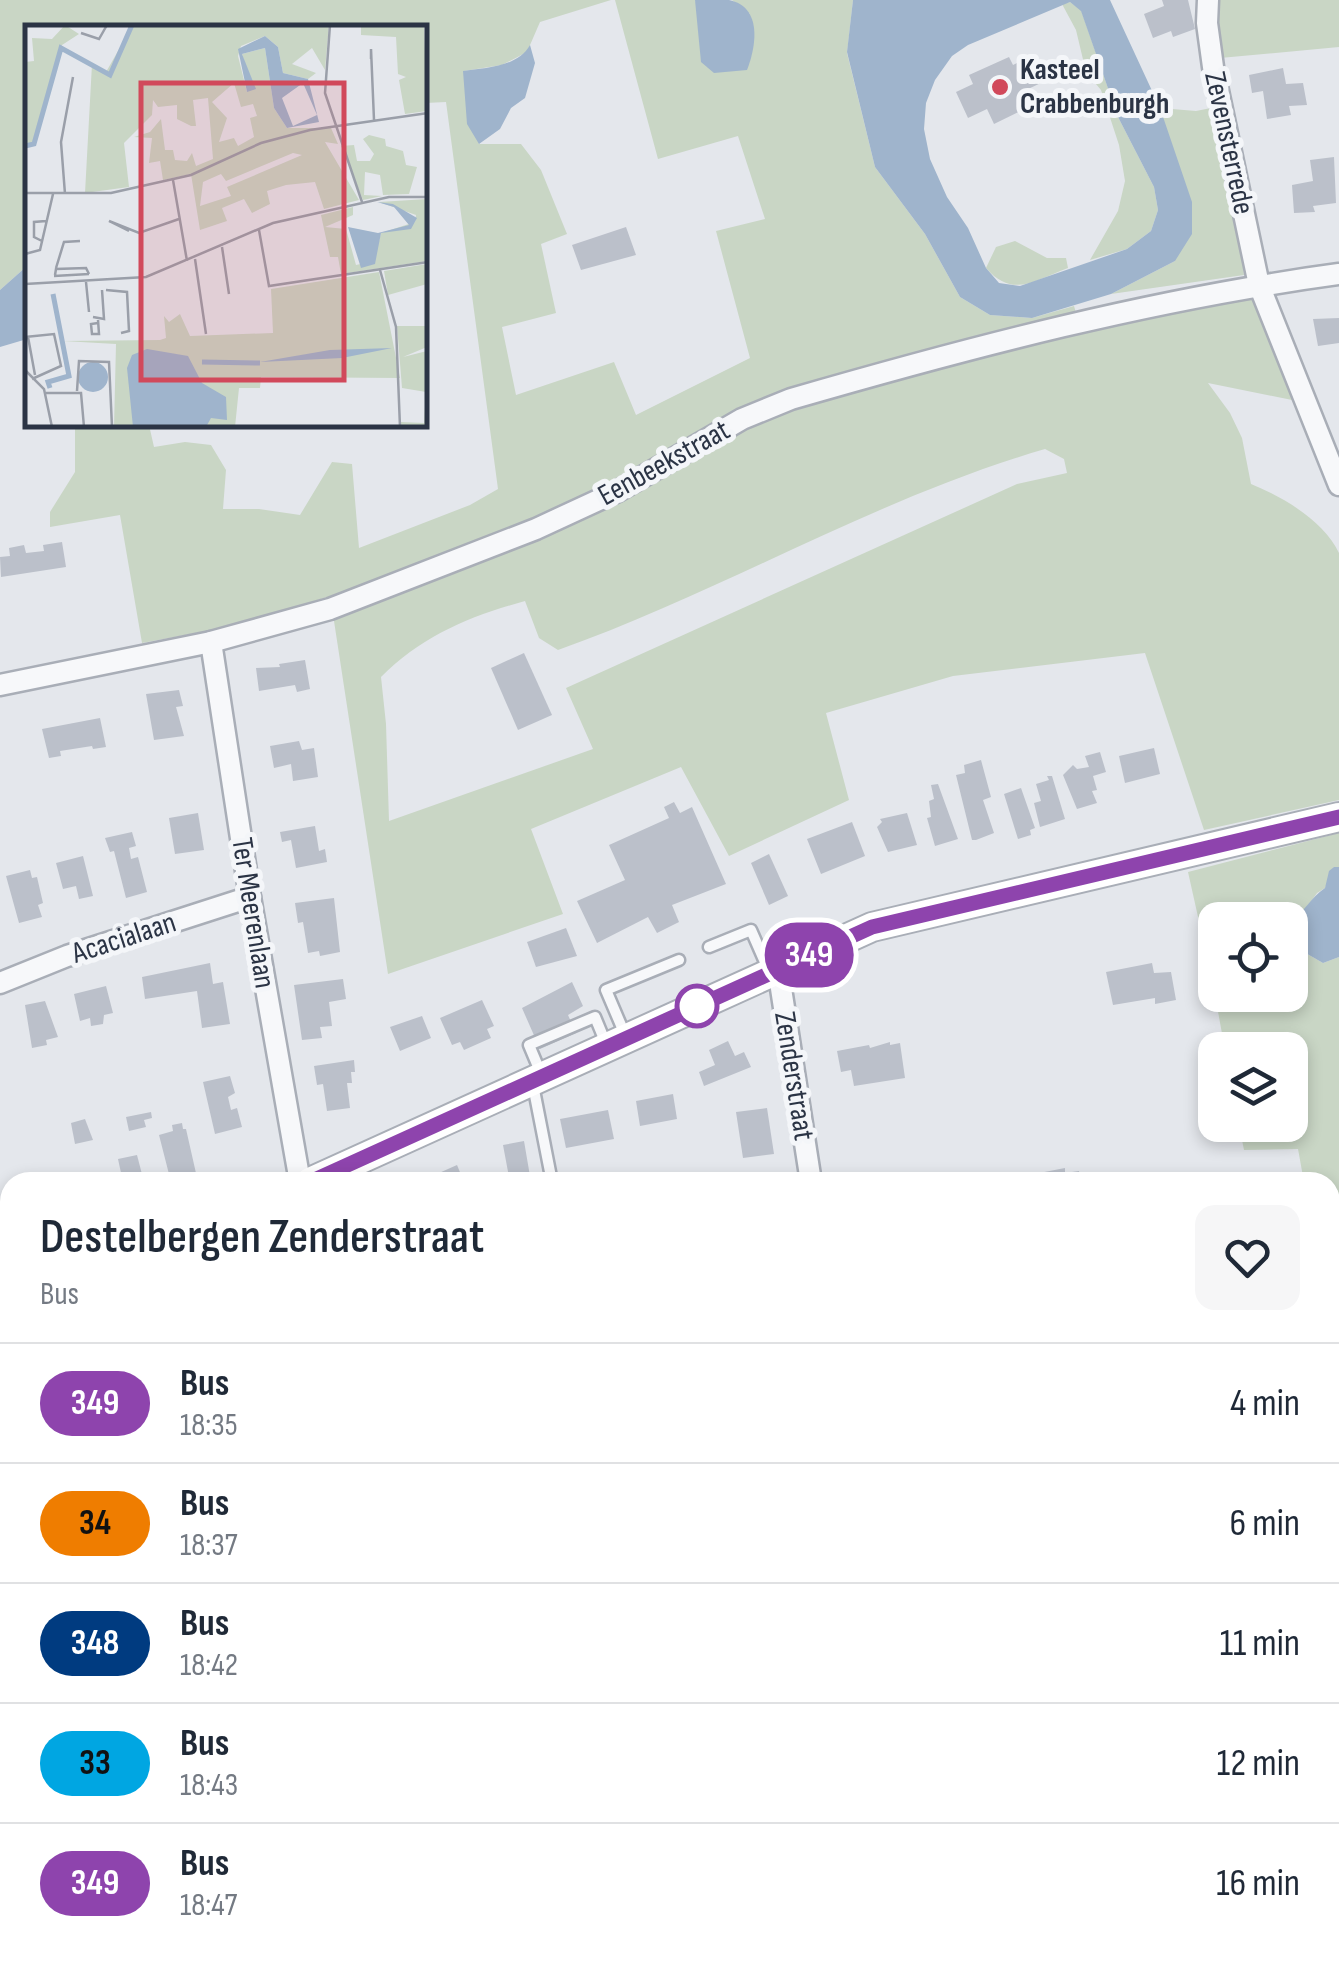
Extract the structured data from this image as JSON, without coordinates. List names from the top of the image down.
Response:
{
  "streets": {
    "street": [
      "Zevensterrede",
      "Eenbeekstraat",
      "Ter Meerenlaan",
      "Acacialaan",
      "Zenderstraat"
    ]
  },
  "crossings": [
    ["Zevensterrede", "Eenbeekstraat"],
    ["Eenbeekstraat", "Ter Meerenlaan"],
    ["Ter Meerenlaan", "Acacialaan"]
  ],
  "places": ["Kasteel Crabbenburgh"],
  "lines": ["bus line 349"],
  "page": {
    "on_map": "349",
    "heading": ["Destelbergen Zenderstraat", "Bus"],
    "list": [
      {
        "mark": "349",
        "name": "Bus",
        "note": "18:35",
        "value": "4 min"
      },
      {
        "mark": "34",
        "name": "Bus",
        "note": "18:37",
        "value": "6 min"
      },
      {
        "mark": "348",
        "name": "Bus",
        "note": "18:42",
        "value": "11 min"
      },
      {
        "mark": "33",
        "name": "Bus",
        "note": "18:43",
        "value": "12 min"
      },
      {
        "mark": "349",
        "name": "Bus",
        "note": "18:47",
        "value": "16 min"
      }
    ]
  }
}
